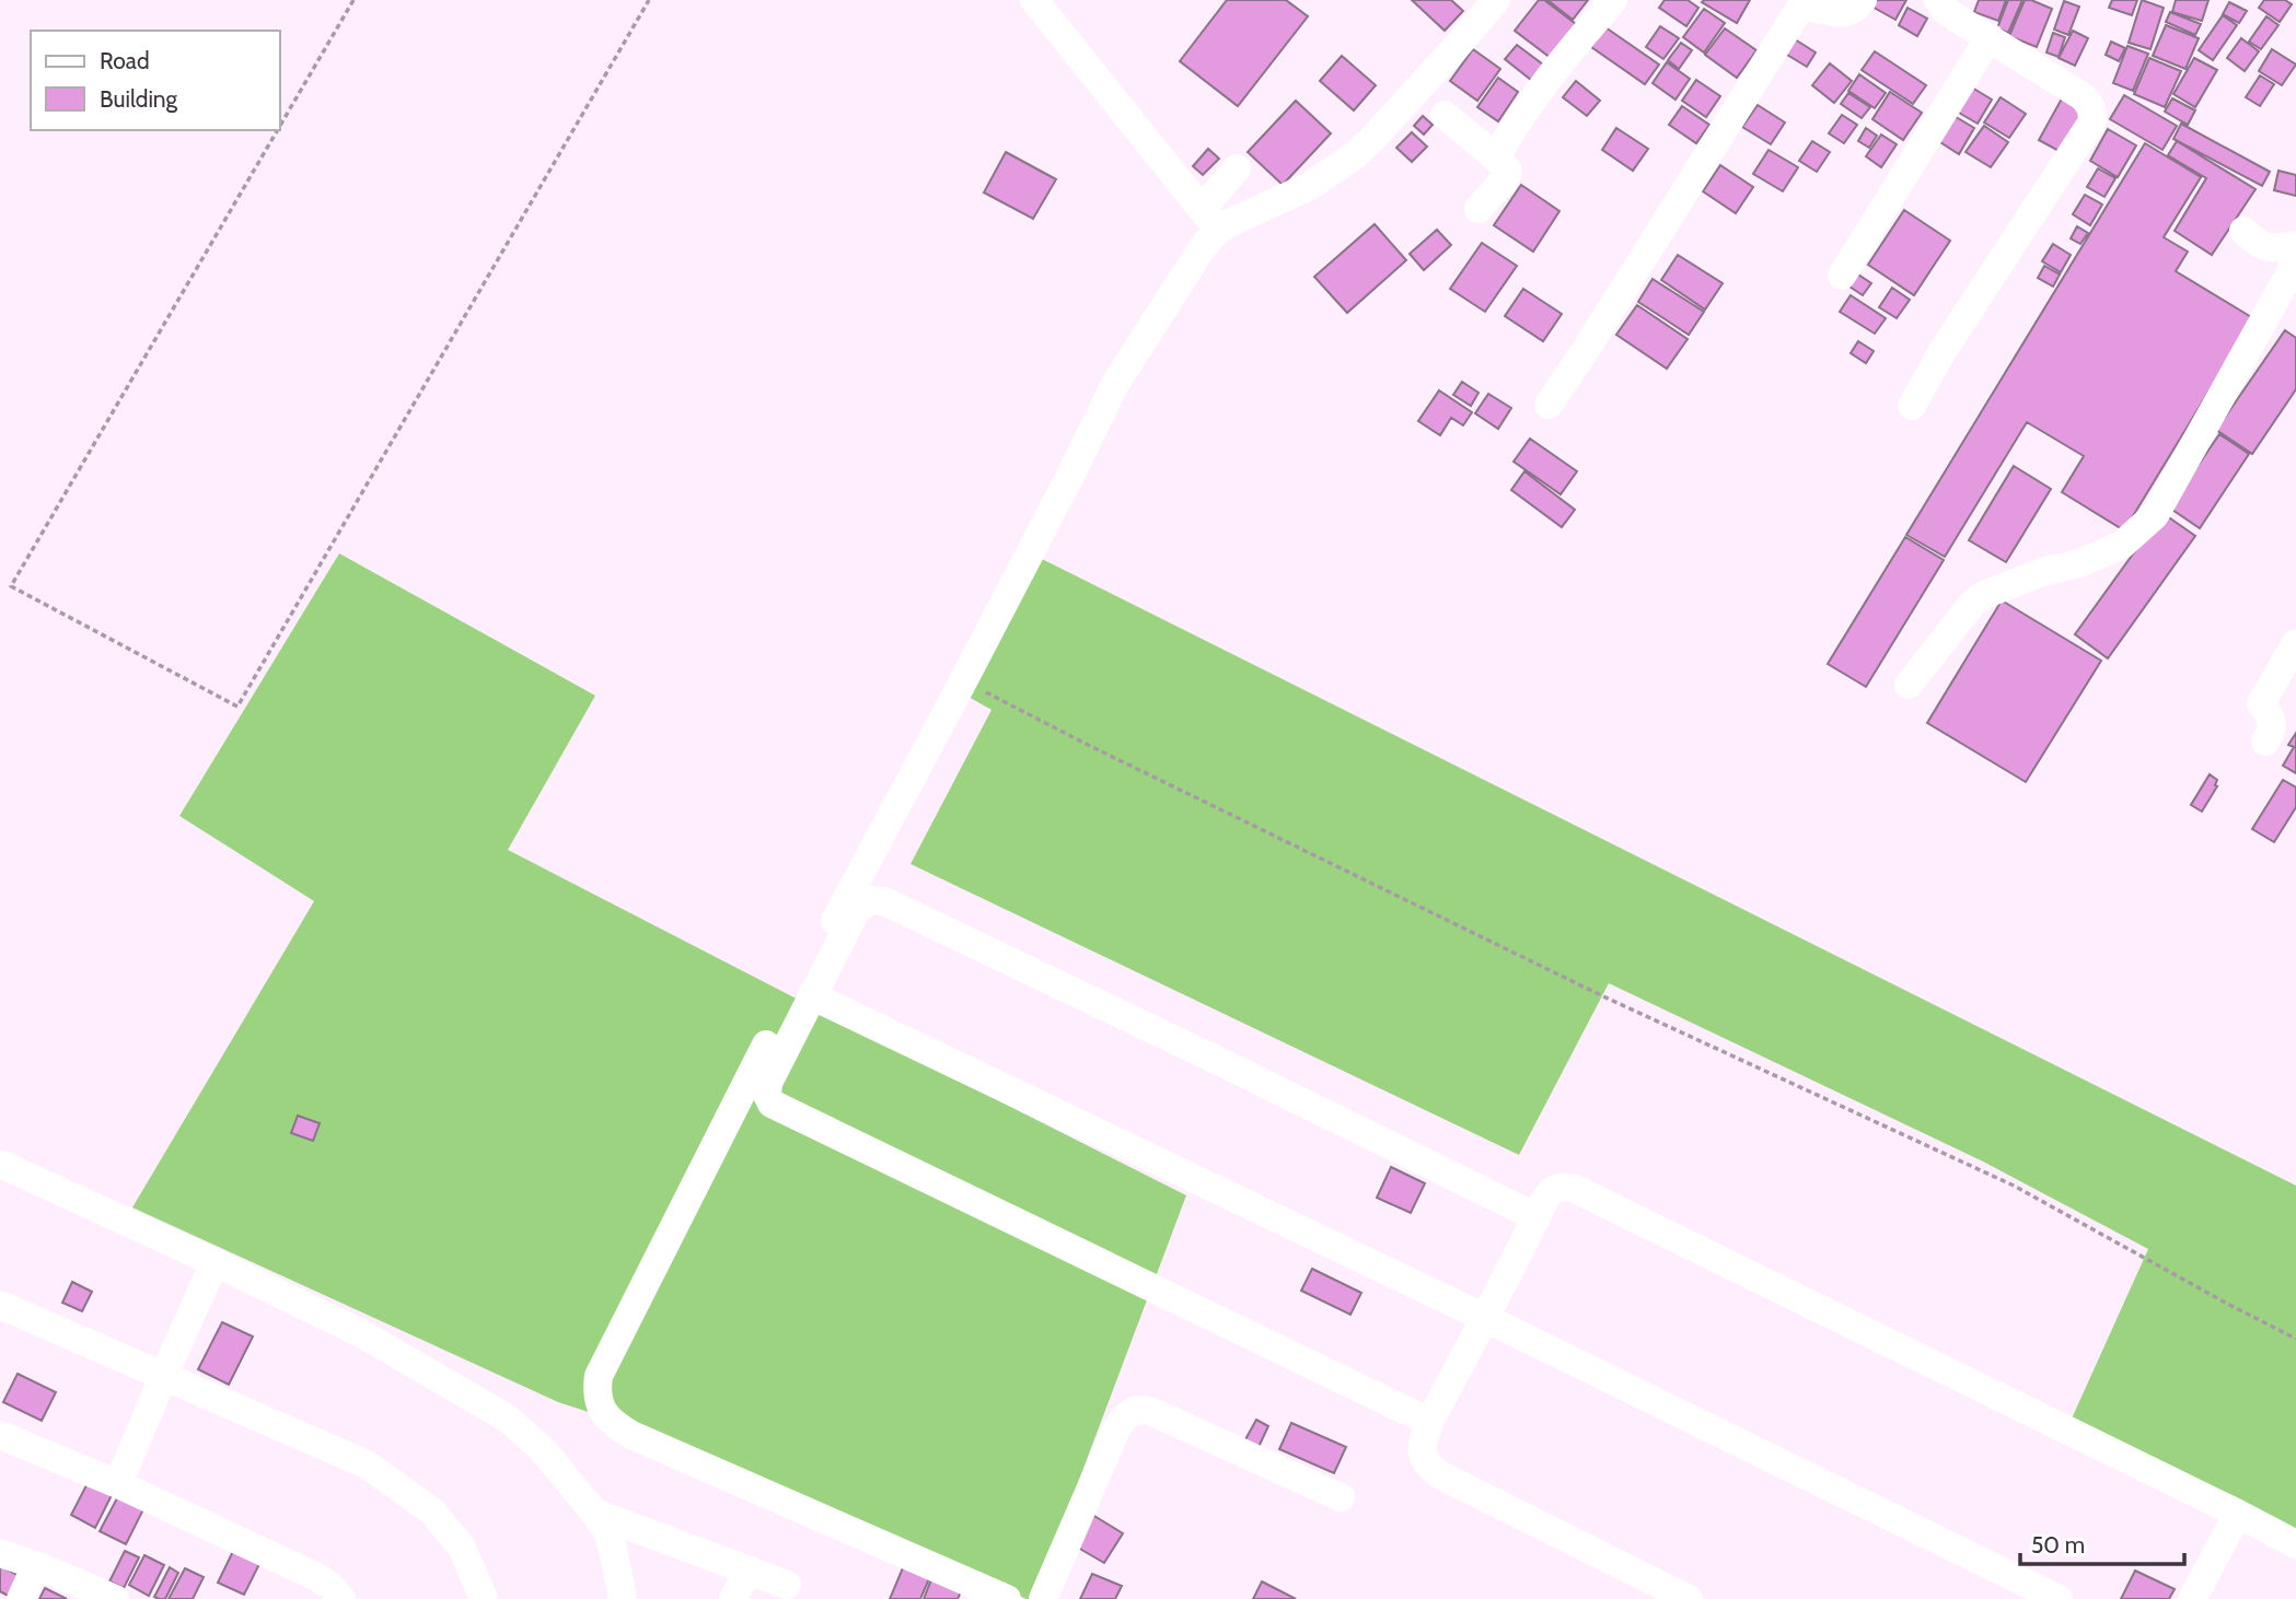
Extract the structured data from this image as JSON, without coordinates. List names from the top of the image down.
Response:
{
  "legend": ["Road", "Building"],
  "scale_bar": "50 m"
}
